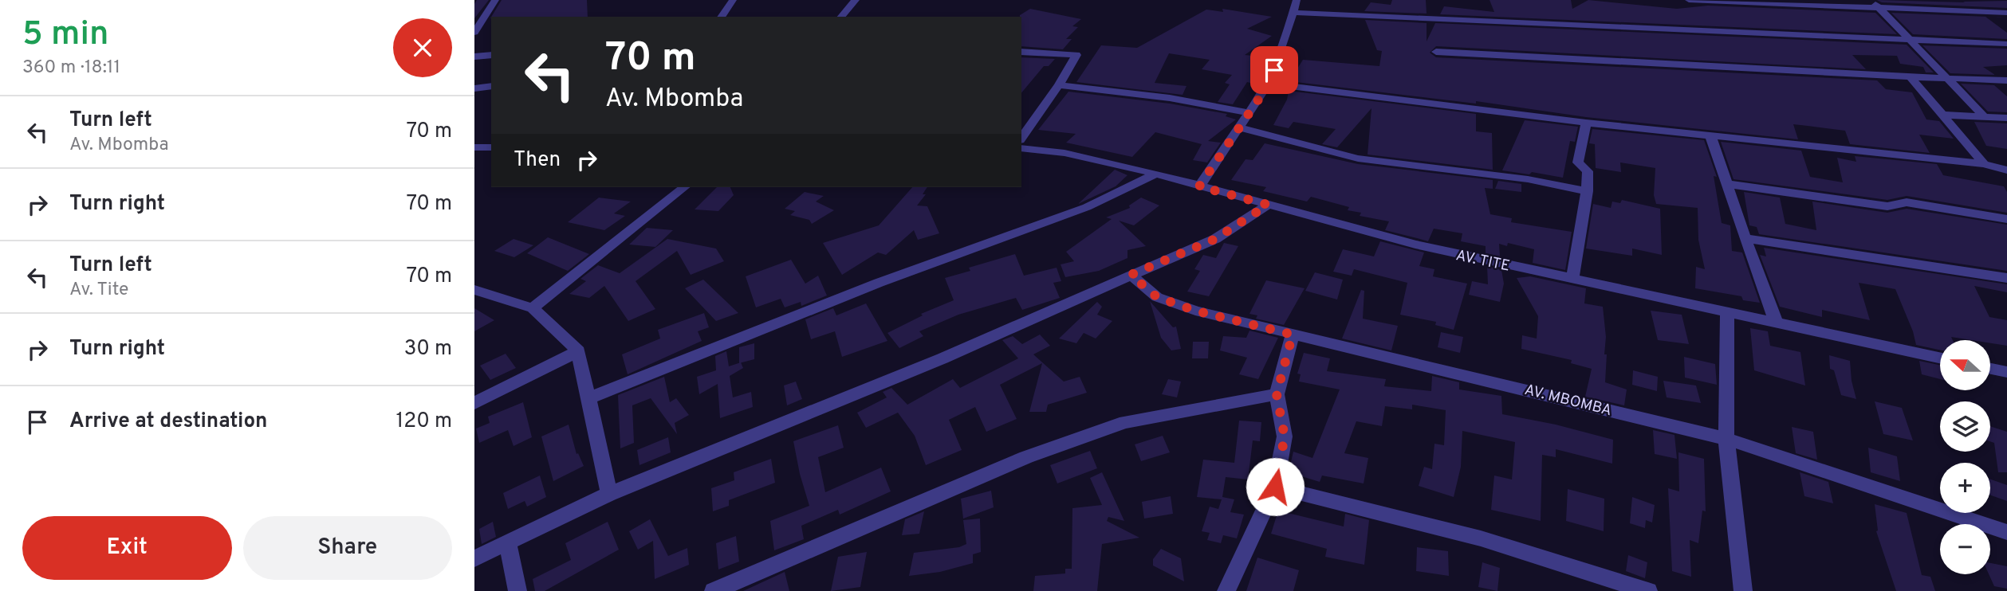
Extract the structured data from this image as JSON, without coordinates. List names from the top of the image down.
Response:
{
  "streets": {
    "street": ["AV. TITE", "AV. MBOMBA"]
  },
  "north": "left",
  "page": {
    "heading": ["5 min", "360 m · 18:11"],
    "turn": ["70 m", "Av. Mbomba"],
    "list": [
      {
        "name": "Turn left",
        "note": "Av. Mbomba",
        "value": "70 m"
      },
      {
        "name": "Turn right",
        "value": "70 m"
      },
      {
        "name": "Turn left",
        "note": "Av. Tite",
        "value": "70 m"
      },
      {
        "name": "Turn right",
        "value": "30 m"
      },
      {
        "name": "Arrive at destination",
        "value": "120 m"
      }
    ],
    "then": "Then",
    "map_buttons": ["+", "−"],
    "buttons": ["Exit", "Share"]
  }
}
